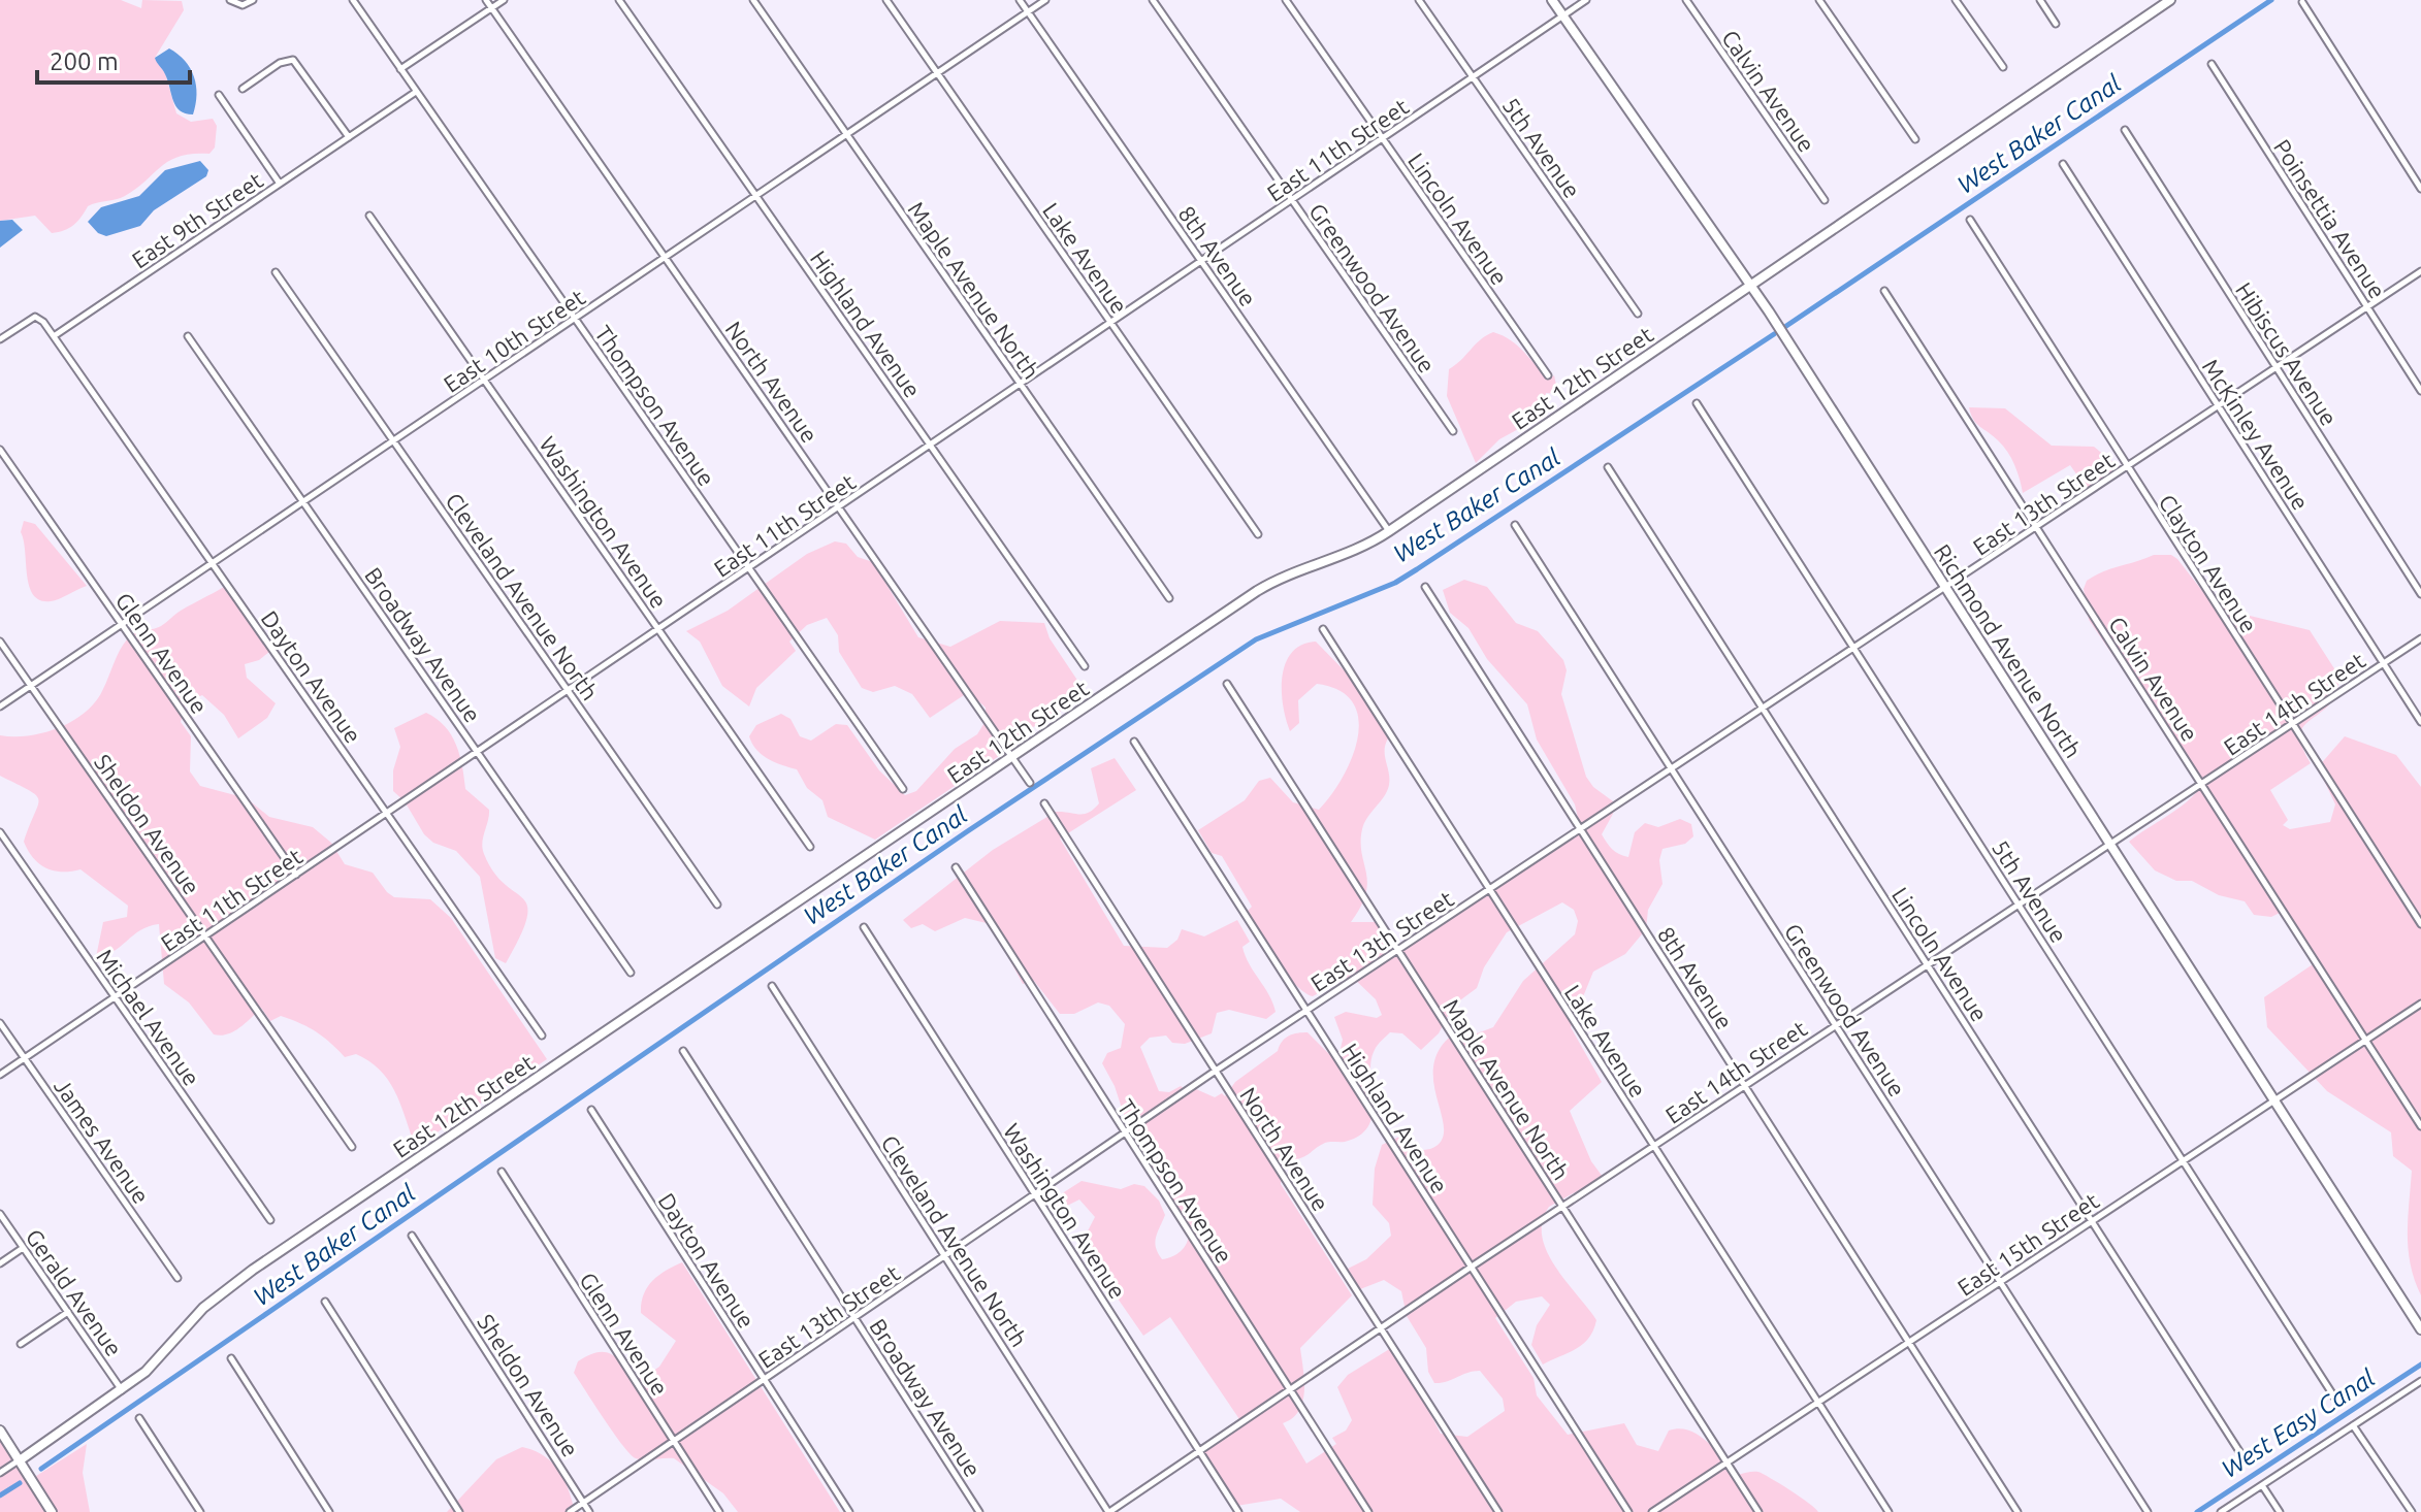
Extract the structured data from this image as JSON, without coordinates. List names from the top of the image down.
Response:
{
  "streets": {
    "street": [
      "Calvin Avenue",
      "5th Avenue",
      "East 11th Street",
      "Lincoln Avenue",
      "Poinsettia Avenue",
      "East 9th Street",
      "8th Avenue",
      "Lake Avenue",
      "Greenwood Avenue",
      "Maple Avenue North",
      "Highland Avenue",
      "East 10th Street",
      "Hibiscus Avenue",
      "East 12th Street",
      "North Avenue",
      "Thompson Avenue",
      "McKinley Avenue",
      "East 13th Street",
      "Washington Avenue",
      "Clayton Avenue",
      "Cleveland Avenue North",
      "Broadway Avenue",
      "Richmond Avenue North",
      "Glenn Avenue",
      "Dayton Avenue",
      "East 14th Street",
      "Sheldon Avenue",
      "Michael Avenue",
      "James Avenue",
      "East 15th Street",
      "Gerald Avenue"
    ]
  },
  "crossings": [
    ["Calvin Avenue", "East 13th Street"],
    ["Calvin Avenue", "East 14th Street"],
    ["Calvin Avenue", "East 15th Street"],
    ["5th Avenue", "East 11th Street"],
    ["5th Avenue", "East 13th Street"],
    ["5th Avenue", "East 14th Street"],
    ["5th Avenue", "East 15th Street"],
    ["East 11th Street", "Lincoln Avenue"],
    ["East 11th Street", "8th Avenue"],
    ["East 11th Street", "Lake Avenue"],
    ["East 11th Street", "Greenwood Avenue"],
    ["East 11th Street", "Maple Avenue North"],
    ["East 11th Street", "Highland Avenue"],
    ["East 11th Street", "North Avenue"],
    ["East 11th Street", "Thompson Avenue"],
    ["East 11th Street", "Washington Avenue"],
    ["East 11th Street", "Cleveland Avenue North"],
    ["East 11th Street", "Broadway Avenue"],
    ["East 11th Street", "Richmond Avenue North"],
    ["East 11th Street", "Glenn Avenue"],
    ["East 11th Street", "Dayton Avenue"],
    ["East 11th Street", "Sheldon Avenue"],
    ["East 11th Street", "Michael Avenue"],
    ["East 11th Street", "James Avenue"],
    ["Lincoln Avenue", "East 13th Street"],
    ["Lincoln Avenue", "East 14th Street"],
    ["Lincoln Avenue", "East 15th Street"],
    ["Poinsettia Avenue", "East 13th Street"],
    ["East 9th Street", "Thompson Avenue"],
    ["East 9th Street", "Dayton Avenue"],
    ["8th Avenue", "East 10th Street"],
    ["8th Avenue", "East 12th Street"],
    ["8th Avenue", "East 13th Street"],
    ["8th Avenue", "East 14th Street"],
    ["8th Avenue", "East 15th Street"],
    ["Lake Avenue", "East 10th Street"],
    ["Lake Avenue", "East 13th Street"],
    ["Lake Avenue", "East 14th Street"],
    ["Lake Avenue", "East 15th Street"],
    ["Greenwood Avenue", "East 13th Street"],
    ["Greenwood Avenue", "East 14th Street"],
    ["Greenwood Avenue", "East 15th Street"],
    ["Maple Avenue North", "East 10th Street"],
    ["Maple Avenue North", "East 13th Street"],
    ["Maple Avenue North", "East 14th Street"],
    ["Maple Avenue North", "East 15th Street"],
    ["Highland Avenue", "East 10th Street"],
    ["Highland Avenue", "East 13th Street"],
    ["Highland Avenue", "East 14th Street"],
    ["East 10th Street", "North Avenue"],
    ["East 10th Street", "Thompson Avenue"],
    ["East 10th Street", "Washington Avenue"],
    ["East 10th Street", "Cleveland Avenue North"],
    ["East 10th Street", "Broadway Avenue"],
    ["East 10th Street", "Glenn Avenue"],
    ["East 10th Street", "Dayton Avenue"],
    ["East 10th Street", "Sheldon Avenue"],
    ["Hibiscus Avenue", "East 13th Street"],
    ["East 12th Street", "North Avenue"],
    ["East 12th Street", "Richmond Avenue North"],
    ["East 12th Street", "Gerald Avenue"],
    ["North Avenue", "East 13th Street"],
    ["North Avenue", "East 14th Street"],
    ["Thompson Avenue", "East 13th Street"],
    ["Thompson Avenue", "East 14th Street"],
    ["McKinley Avenue", "East 13th Street"],
    ["McKinley Avenue", "East 14th Street"],
    ["East 13th Street", "Washington Avenue"],
    ["East 13th Street", "Clayton Avenue"],
    ["East 13th Street", "Cleveland Avenue North"],
    ["East 13th Street", "Broadway Avenue"],
    ["East 13th Street", "Richmond Avenue North"],
    ["East 13th Street", "Glenn Avenue"],
    ["East 13th Street", "Dayton Avenue"],
    ["East 13th Street", "Sheldon Avenue"],
    ["Washington Avenue", "East 14th Street"],
    ["Clayton Avenue", "East 14th Street"],
    ["Cleveland Avenue North", "East 14th Street"],
    ["Richmond Avenue North", "East 14th Street"],
    ["Richmond Avenue North", "East 15th Street"]
  ],
  "water": ["West Baker Canal", "West Easy Canal"],
  "scale_bar": "200 m"
}
